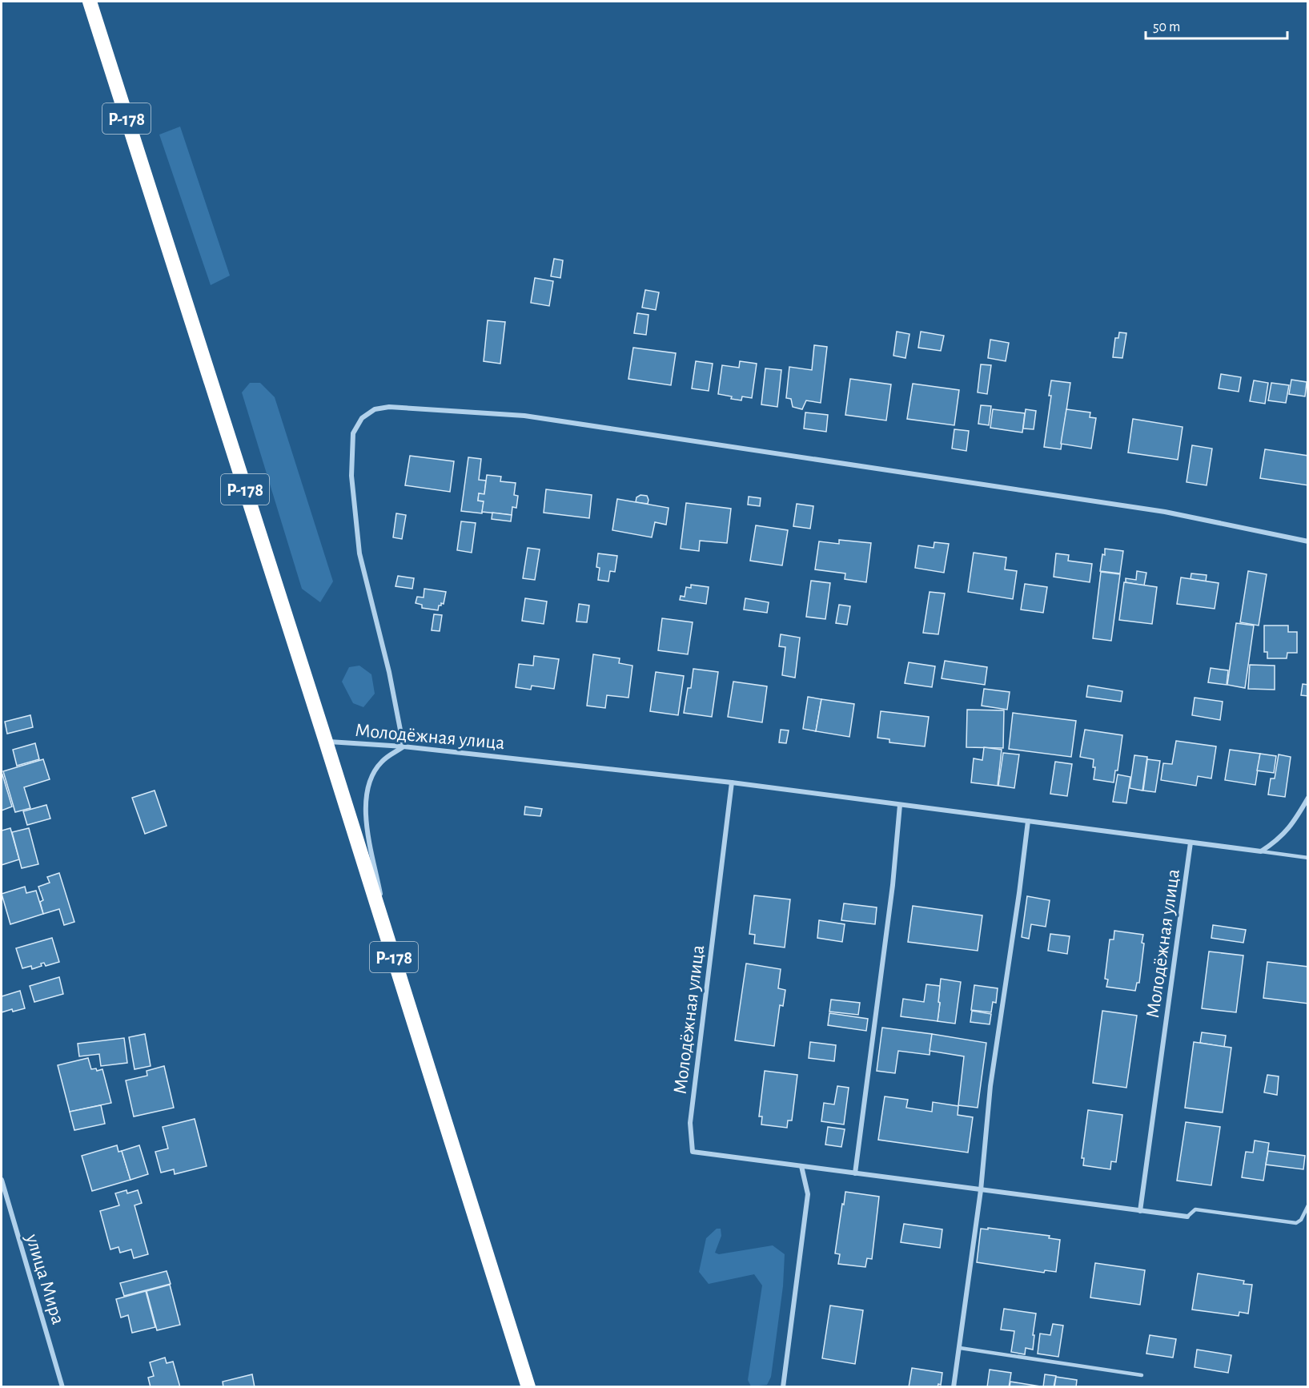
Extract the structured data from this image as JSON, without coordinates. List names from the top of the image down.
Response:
{
  "streets": {
    "highway": ["Р-178"],
    "street": ["Молодёжная улица", "улица Мира"]
  },
  "crossings": [
    ["Р-178", "Молодёжная улица"]
  ],
  "scale_bar": "50 m"
}
